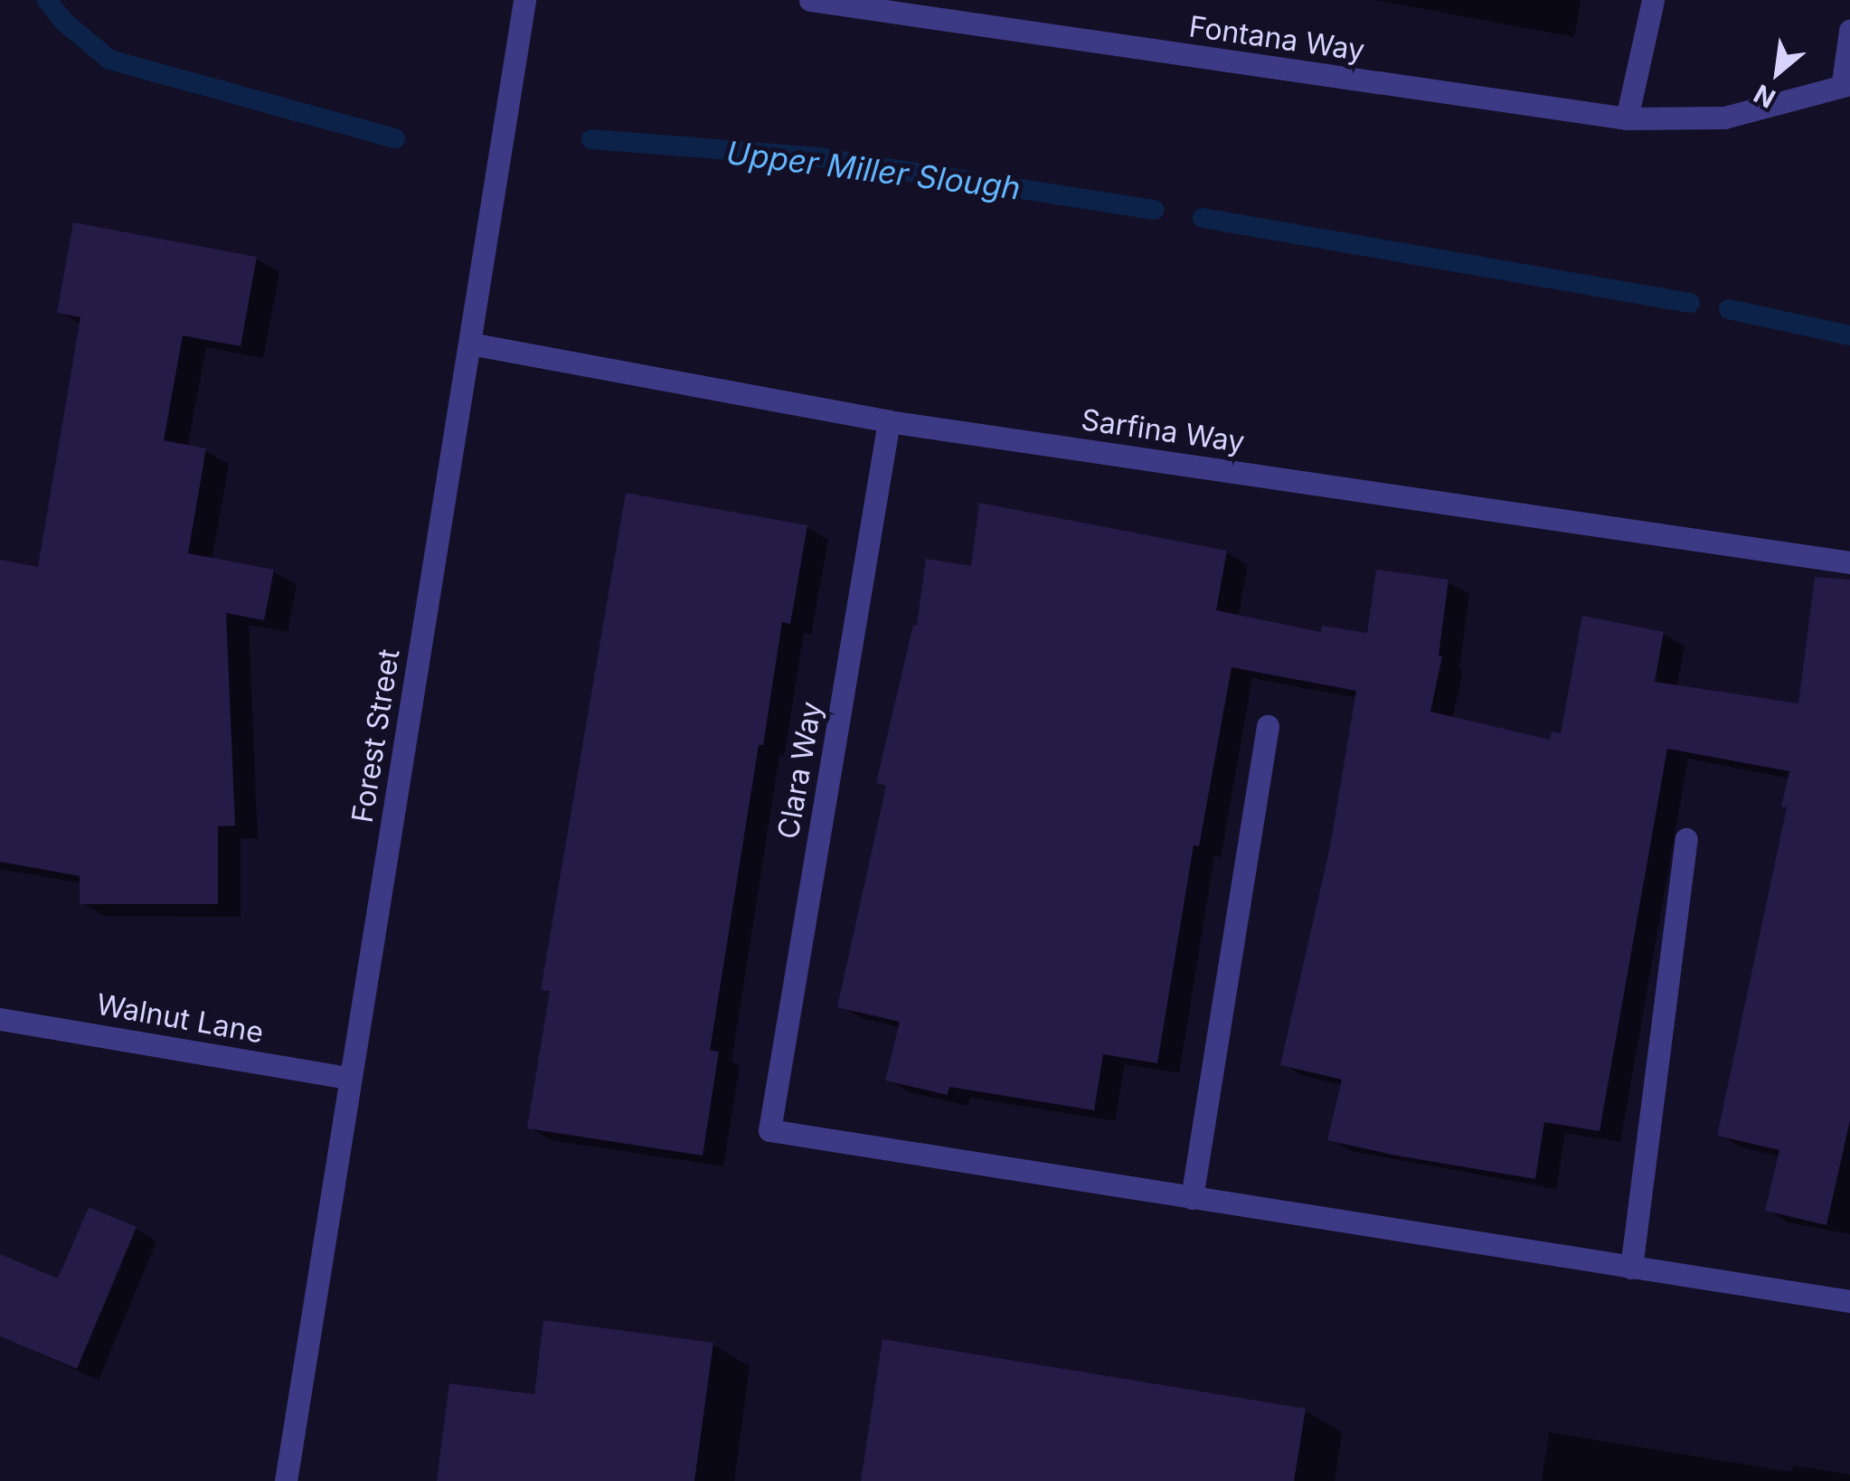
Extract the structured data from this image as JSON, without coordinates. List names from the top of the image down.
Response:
{
  "streets": {
    "street": [
      "Fontana Way",
      "Sarfina Way",
      "Forest Street",
      "Clara Way",
      "Walnut Lane"
    ]
  },
  "crossings": [
    ["Sarfina Way", "Forest Street"],
    ["Sarfina Way", "Clara Way"],
    ["Forest Street", "Walnut Lane"]
  ],
  "water": ["Upper Miller Slough"],
  "north": "bottom left"
}
